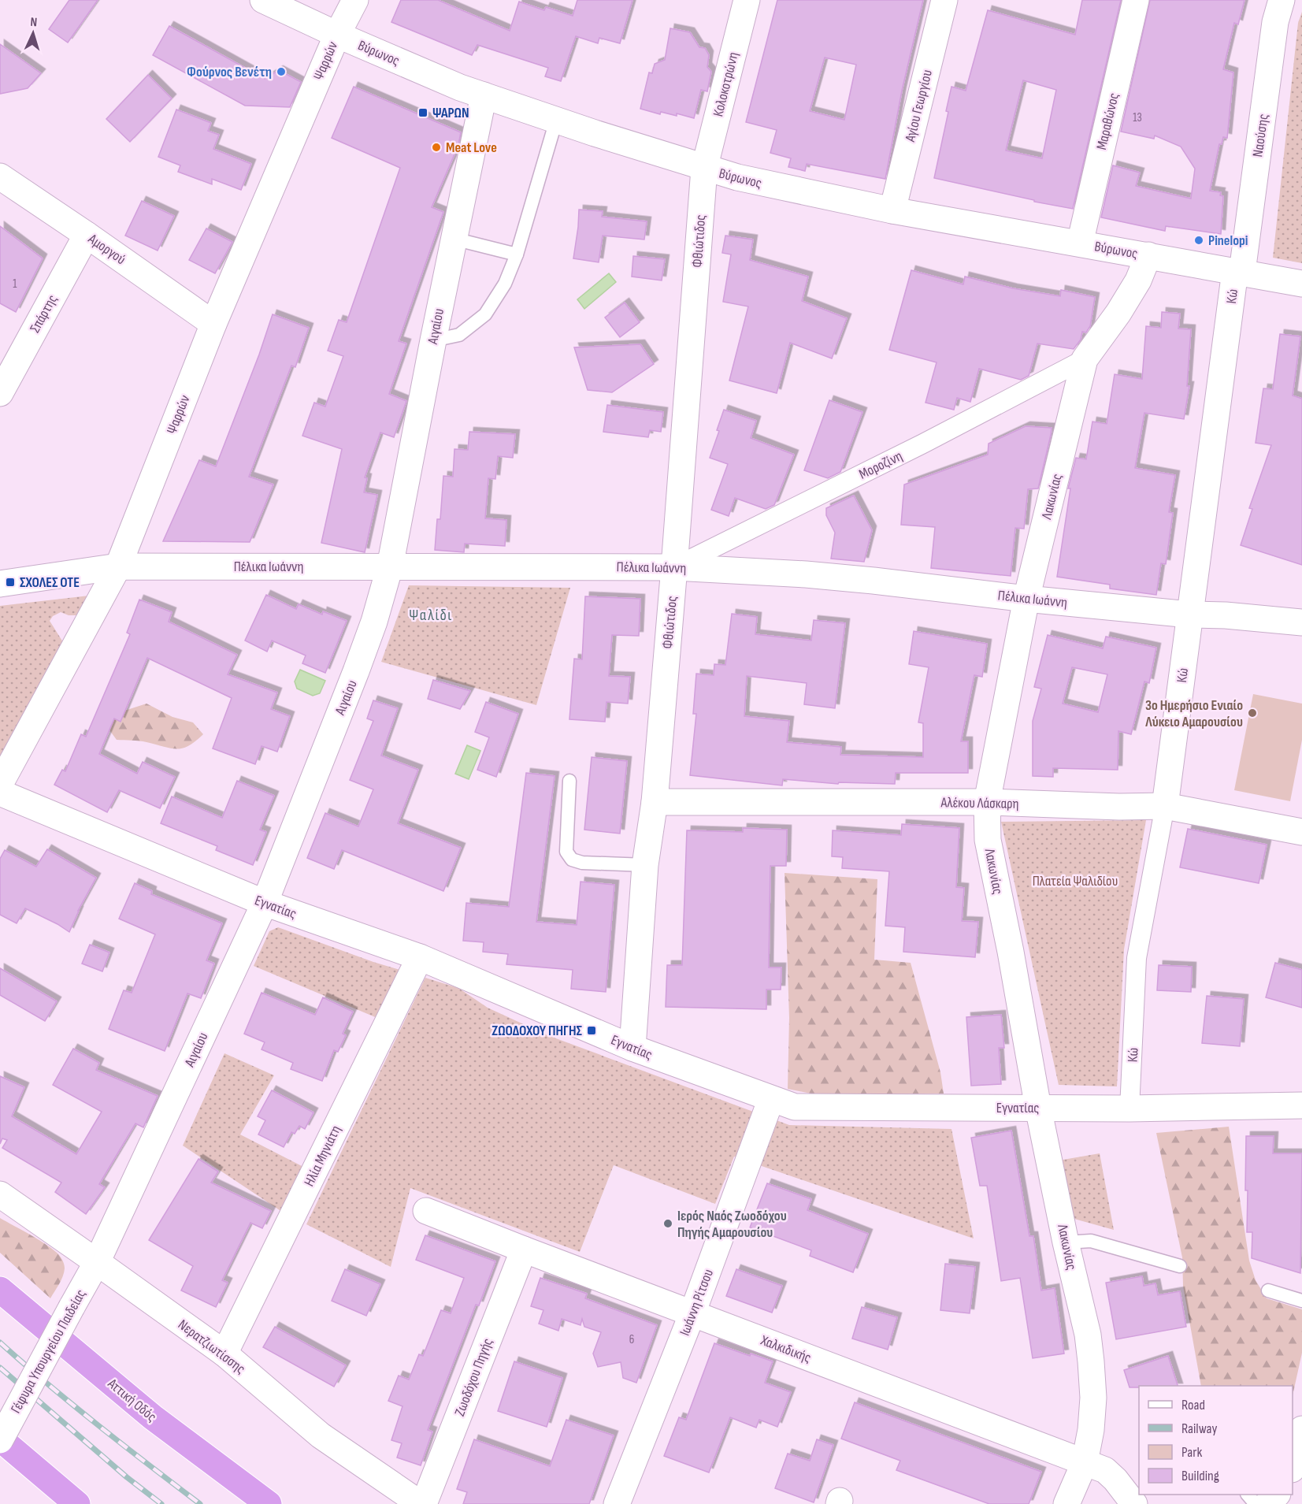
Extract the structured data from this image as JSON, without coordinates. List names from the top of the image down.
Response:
{
  "streets": {
    "highway": ["Αττική Οδός"],
    "street": [
      "Βύρωνος",
      "Ψαρρών",
      "Κολοκοτρώνη",
      "Αγίου Γεωργίου",
      "Μαραθώνος",
      "Ναούσης",
      "Φθιώτιδος",
      "Αμοργού",
      "Κώ",
      "Σπάρτης",
      "Αιγαίου",
      "Μοροζίνη",
      "Λακωνίας",
      "Πέλικα Ιωάννη",
      "Αλέκου Λάσκαρη",
      "Εγνατίας",
      "Ηλία Μηνιάτη",
      "Ιωάννη Ρίτσου",
      "Νερατζιωτίσσης",
      "Χαλκιδικής",
      "Γέφυρα Υπουργείου Παιδείας",
      "Ζωοδόχου Πηγής"
    ]
  },
  "crossings": [
    ["Βύρωνος", "Ψαρρών"],
    ["Βύρωνος", "Κολοκοτρώνη"],
    ["Βύρωνος", "Αγίου Γεωργίου"],
    ["Βύρωνος", "Μαραθώνος"],
    ["Βύρωνος", "Ναούσης"],
    ["Βύρωνος", "Φθιώτιδος"],
    ["Βύρωνος", "Κώ"],
    ["Βύρωνος", "Αιγαίου"],
    ["Βύρωνος", "Λακωνίας"],
    ["Ψαρρών", "Αμοργού"],
    ["Ψαρρών", "Πέλικα Ιωάννη"],
    ["Κολοκοτρώνη", "Φθιώτιδος"],
    ["Ναούσης", "Κώ"],
    ["Φθιώτιδος", "Μοροζίνη"],
    ["Φθιώτιδος", "Πέλικα Ιωάννη"],
    ["Φθιώτιδος", "Αλέκου Λάσκαρη"],
    ["Φθιώτιδος", "Εγνατίας"],
    ["Αμοργού", "Σπάρτης"],
    ["Κώ", "Πέλικα Ιωάννη"],
    ["Κώ", "Αλέκου Λάσκαρη"],
    ["Κώ", "Εγνατίας"],
    ["Αιγαίου", "Πέλικα Ιωάννη"],
    ["Αιγαίου", "Εγνατίας"],
    ["Αιγαίου", "Νερατζιωτίσσης"],
    ["Αιγαίου", "Γέφυρα Υπουργείου Παιδείας"],
    ["Μοροζίνη", "Λακωνίας"],
    ["Μοροζίνη", "Πέλικα Ιωάννη"],
    ["Λακωνίας", "Πέλικα Ιωάννη"],
    ["Λακωνίας", "Αλέκου Λάσκαρη"],
    ["Λακωνίας", "Εγνατίας"],
    ["Λακωνίας", "Χαλκιδικής"],
    ["Εγνατίας", "Ηλία Μηνιάτη"],
    ["Εγνατίας", "Ιωάννη Ρίτσου"],
    ["Ηλία Μηνιάτη", "Νερατζιωτίσσης"],
    ["Ιωάννη Ρίτσου", "Χαλκιδικής"],
    ["Νερατζιωτίσσης", "Γέφυρα Υπουργείου Παιδείας"],
    ["Νερατζιωτίσσης", "Ζωοδόχου Πηγής"],
    ["Χαλκιδικής", "Ζωοδόχου Πηγής"]
  ],
  "districts": ["Ψαλίδι"],
  "parks": ["Πλατεία Ψαλιδίου"],
  "places": {
    "other": [
      "Φούρνος Βενέτη",
      "Meat Love",
      "Pinelopi",
      "3ο Ημερήσιο Ενιαίο Λύκειο Αμαρουσίου",
      "Ιερός Ναός Ζωοδόχου Πηγής Αμαρουσίου"
    ],
    "transit": ["ΨΑΡΩΝ", "ΣΧΟΛΕΣ ΟΤΕ", "ΖΩΟΔΟΧΟΥ ΠΗΓΗΣ"]
  },
  "house_numbers": ["13", "1", "6"],
  "legend": [
    "Road",
    "Railway",
    "Park",
    "Building"
  ],
  "north": "top"
}
